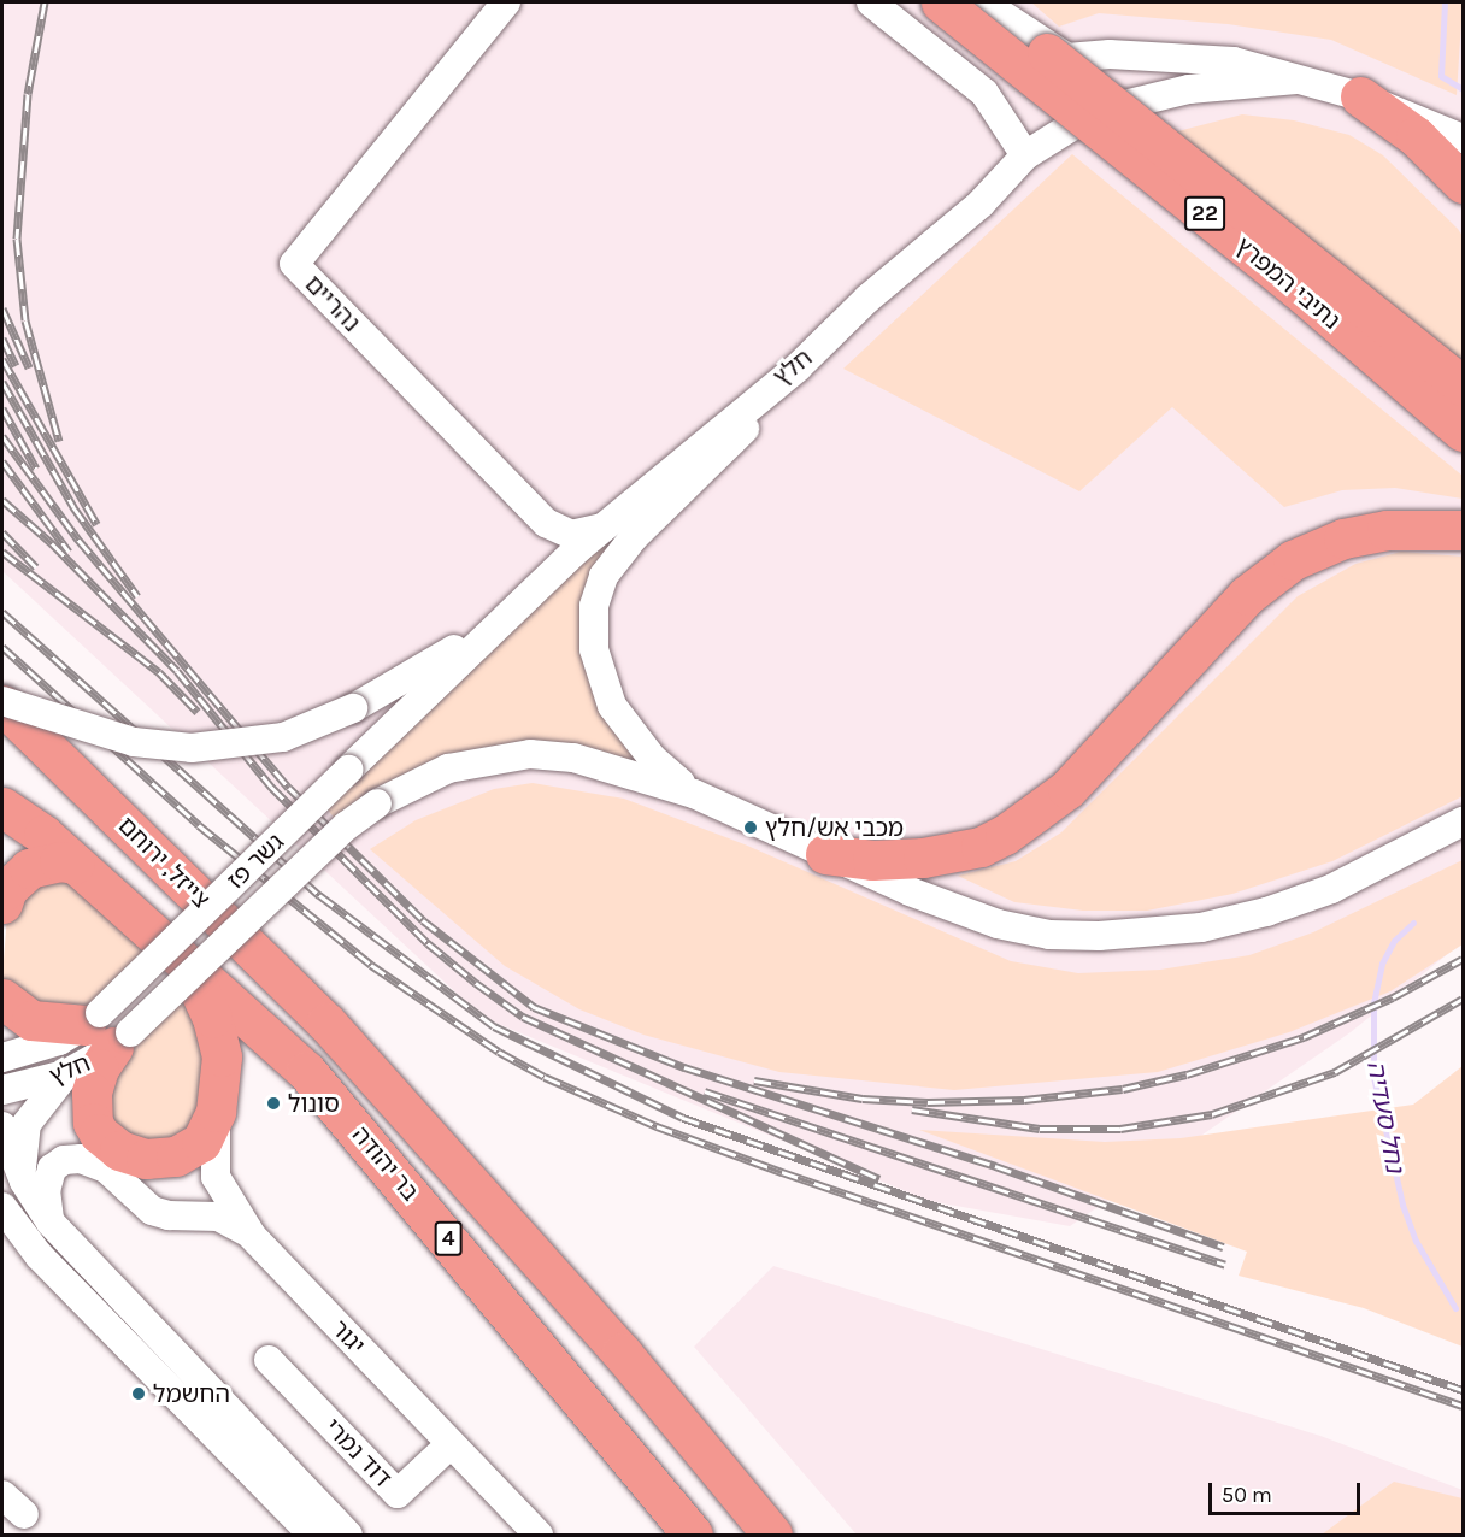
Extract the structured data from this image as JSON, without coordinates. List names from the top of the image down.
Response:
{
  "streets": {
    "highway": [
      "22",
      "נתיבי המפרץ",
      "צייזל, ירוחם",
      "בר יהודה",
      "4"
    ],
    "street": [
      "נהריים",
      "חלץ",
      "גשר פז",
      "יגור",
      "דוד נמרי"
    ]
  },
  "crossings": [
    ["חלץ", "גשר פז"],
    ["צייזל, ירוחם", "בר יהודה"],
    ["יגור", "דוד נמרי"]
  ],
  "water": ["נחל סעדיה"],
  "places": ["מכבי אש/חלץ", "סונול", "החשמל"],
  "scale_bar": "50 m"
}
